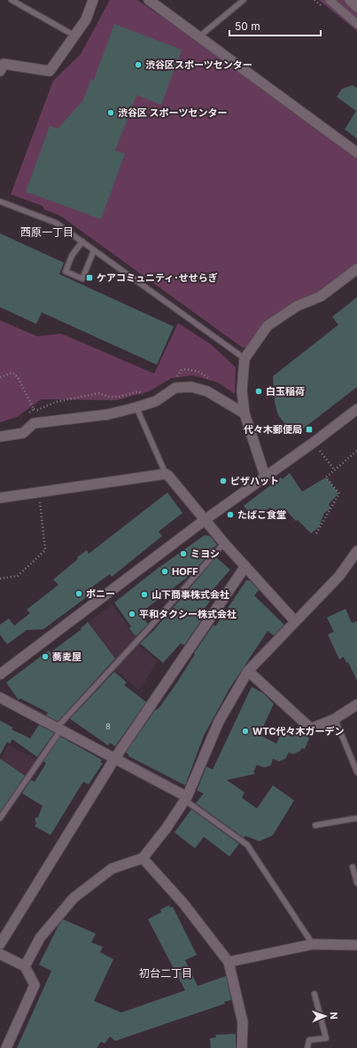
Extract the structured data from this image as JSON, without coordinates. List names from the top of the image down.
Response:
{
  "districts": ["西原一丁目", "初台二丁目"],
  "places": {
    "other": [
      "渋谷区スポーツセンター",
      "渋谷区 スポーツセンター",
      "白玉稲荷",
      "ピザハット",
      "たばこ食堂",
      "ミヨシ",
      "HOFF",
      "ポニー",
      "山下商事株式会社",
      "平和タクシー株式会社",
      "蕎麦屋",
      "WTC代々木ガーデン"
    ],
    "transit": ["ケアコミュニティ･せせらぎ", "代々木郵便局"]
  },
  "house_numbers": ["8"],
  "scale_bar": "50 m",
  "north": "right"
}
